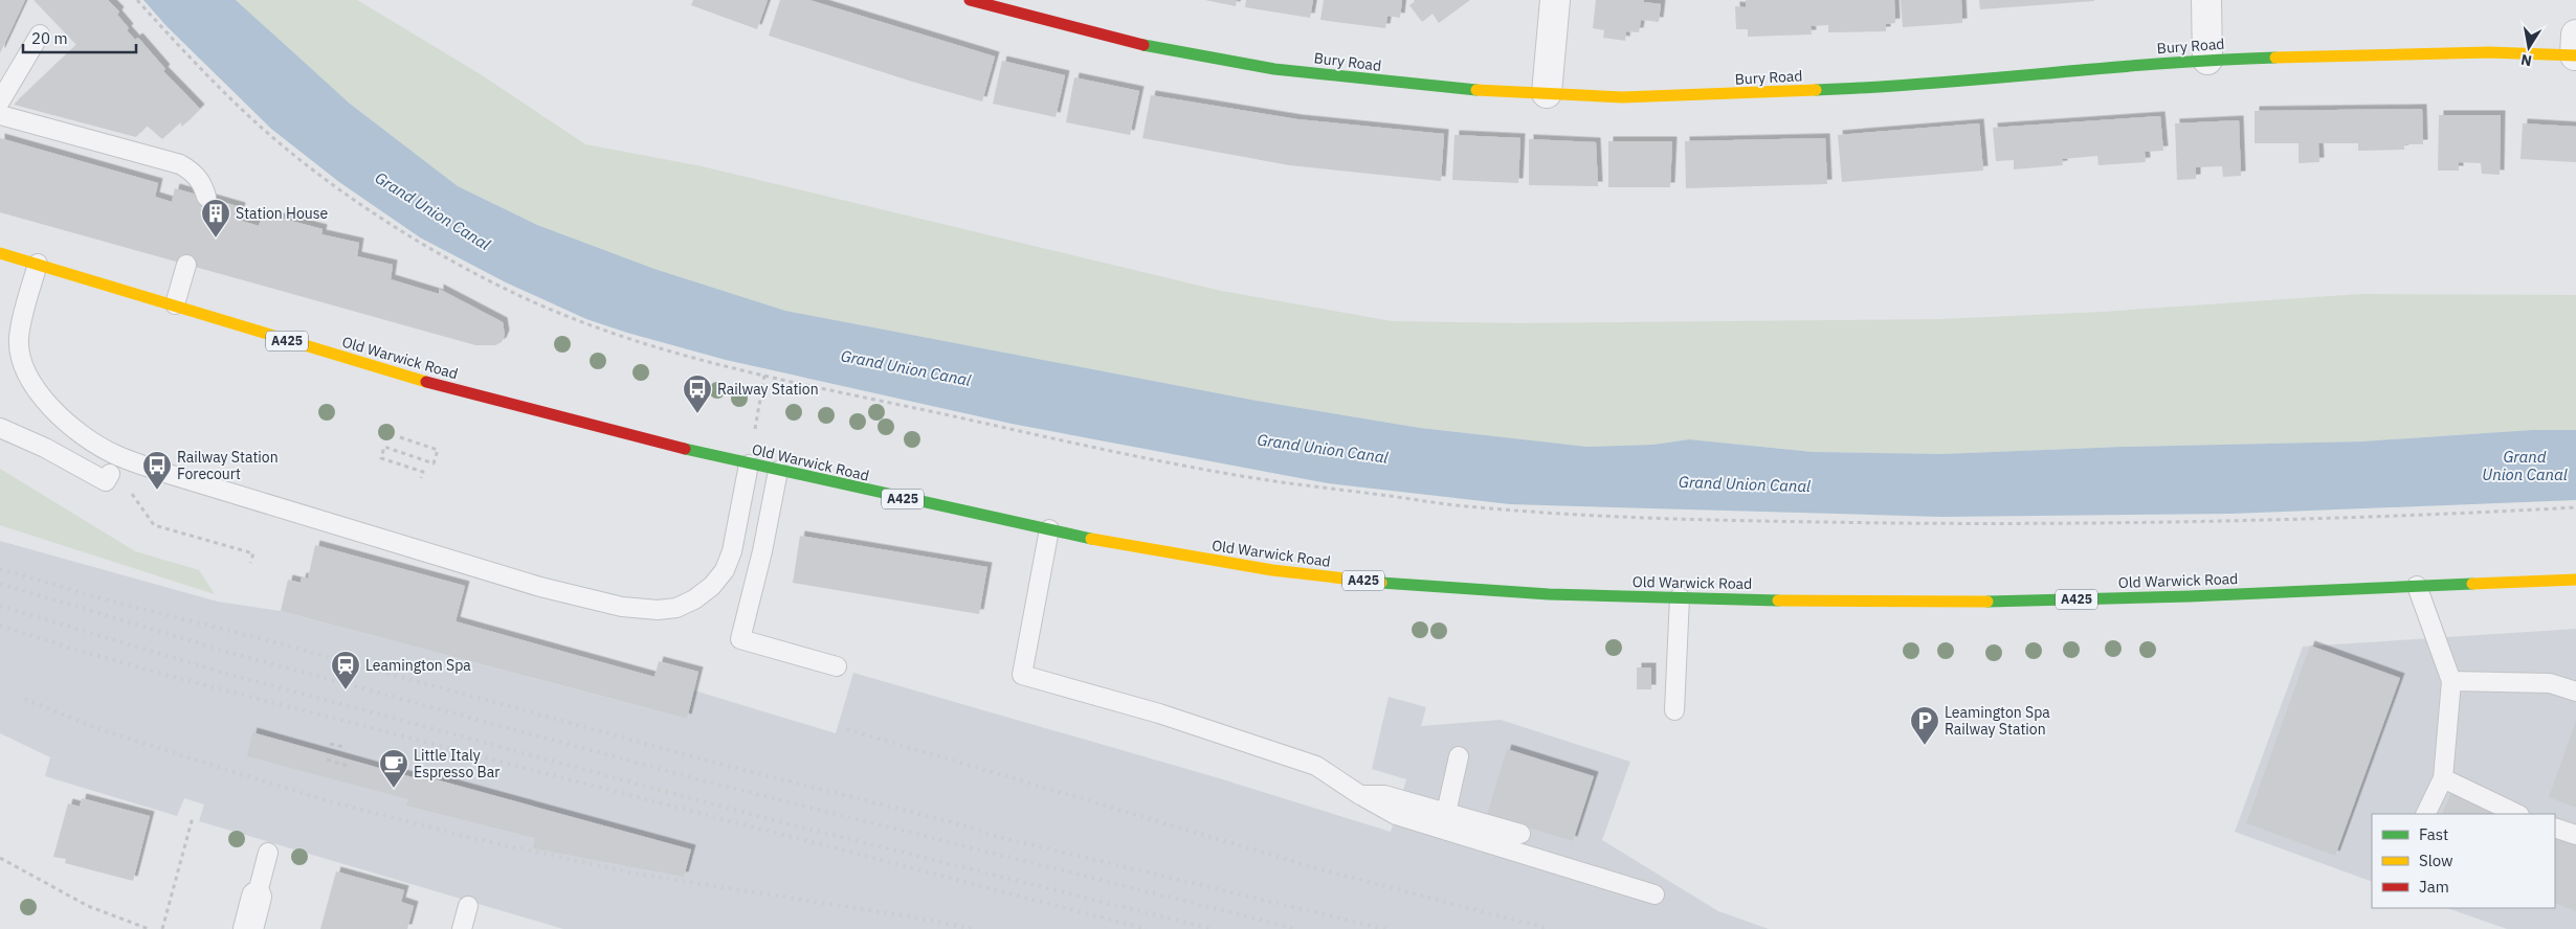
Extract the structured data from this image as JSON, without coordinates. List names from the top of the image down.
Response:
{
  "streets": {
    "main road": ["Bury Road", "A425", "Old Warwick Road"]
  },
  "water": ["Grand Union Canal"],
  "places": {
    "building": ["Station House"],
    "bus stop": ["Railway Station", "Railway Station Forecourt"],
    "station": ["Leamington Spa"],
    "parking": ["Leamington Spa Railway Station"],
    "cafe": ["Little Italy Espresso Bar"]
  },
  "legend": ["Fast", "Slow", "Jam"],
  "scale_bar": "20 m",
  "north": "bottom"
}
